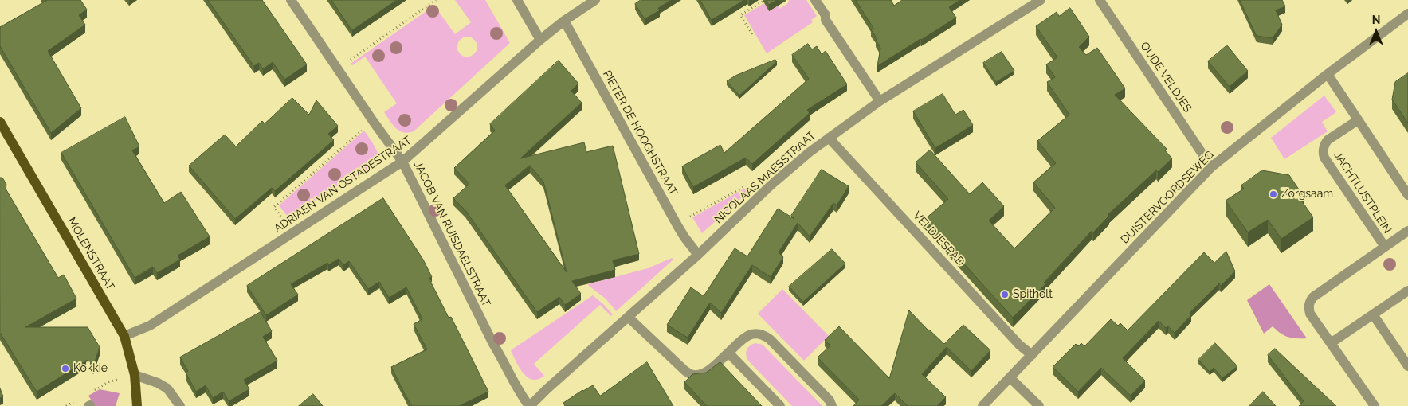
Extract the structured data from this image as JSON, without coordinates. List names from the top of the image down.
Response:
{
  "streets": {
    "main road": ["MOLENSTRAAT"],
    "street": [
      "OUDE VELDJES",
      "PIETER DE HOOGHSTRAAT",
      "NICOLAAS MAESSTRAAT",
      "ADRIAEN VAN OSTADESTRAAT",
      "JACHTLUSTPLEIN",
      "DUISTERVOORDSEWEG",
      "JACOB VAN RUISDAELSTRAAT",
      "VELDJESPAD"
    ]
  },
  "crossings": [
    ["OUDE VELDJES", "DUISTERVOORDSEWEG"],
    ["PIETER DE HOOGHSTRAAT", "NICOLAAS MAESSTRAAT"],
    ["PIETER DE HOOGHSTRAAT", "ADRIAEN VAN OSTADESTRAAT"],
    ["NICOLAAS MAESSTRAAT", "JACOB VAN RUISDAELSTRAAT"],
    ["NICOLAAS MAESSTRAAT", "VELDJESPAD"],
    ["ADRIAEN VAN OSTADESTRAAT", "JACOB VAN RUISDAELSTRAAT"],
    ["ADRIAEN VAN OSTADESTRAAT", "MOLENSTRAAT"],
    ["DUISTERVOORDSEWEG", "VELDJESPAD"]
  ],
  "places": ["Zorgsaam", "Spitholt", "Kokkie"],
  "north": "top"
}
